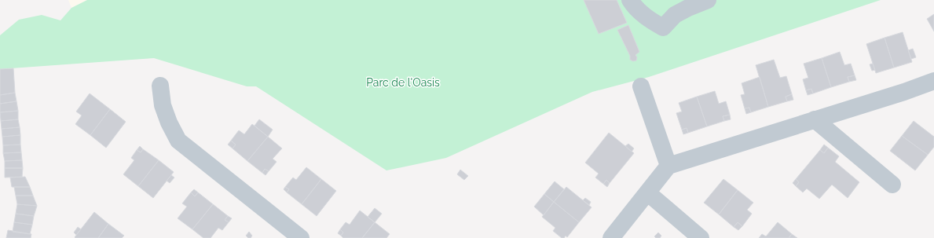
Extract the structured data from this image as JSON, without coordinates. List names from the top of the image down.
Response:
{
  "parks": ["Parc de l'Oasis"]
}
